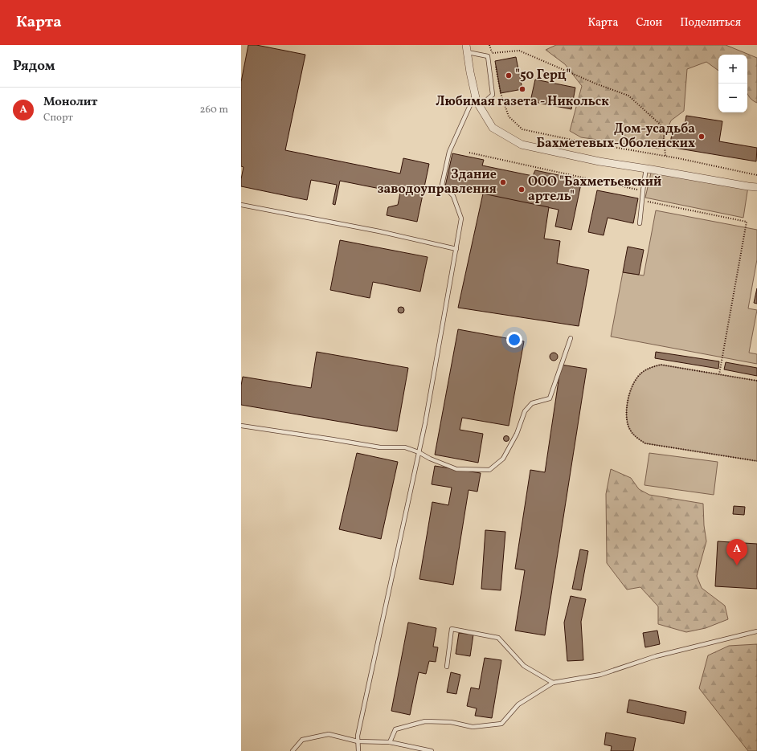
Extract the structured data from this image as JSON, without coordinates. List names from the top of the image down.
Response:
{
  "places": [
    "\"50 Герц\"",
    "Любимая газета - Никольск",
    "Дом-усадьба Бахметевых-Оболенских",
    "Здание заводоуправления",
    "ООО \"Бахметьевский артель\""
  ],
  "page": {
    "header": "Карта",
    "nav": ["Карта", "Слои", "Поделиться"],
    "heading": "Рядом",
    "map_buttons": ["+", "−"],
    "list": [
      {
        "mark": "A",
        "name": "Монолит",
        "note": "Спорт",
        "value": "260 m"
      }
    ],
    "pins": "A"
  }
}
